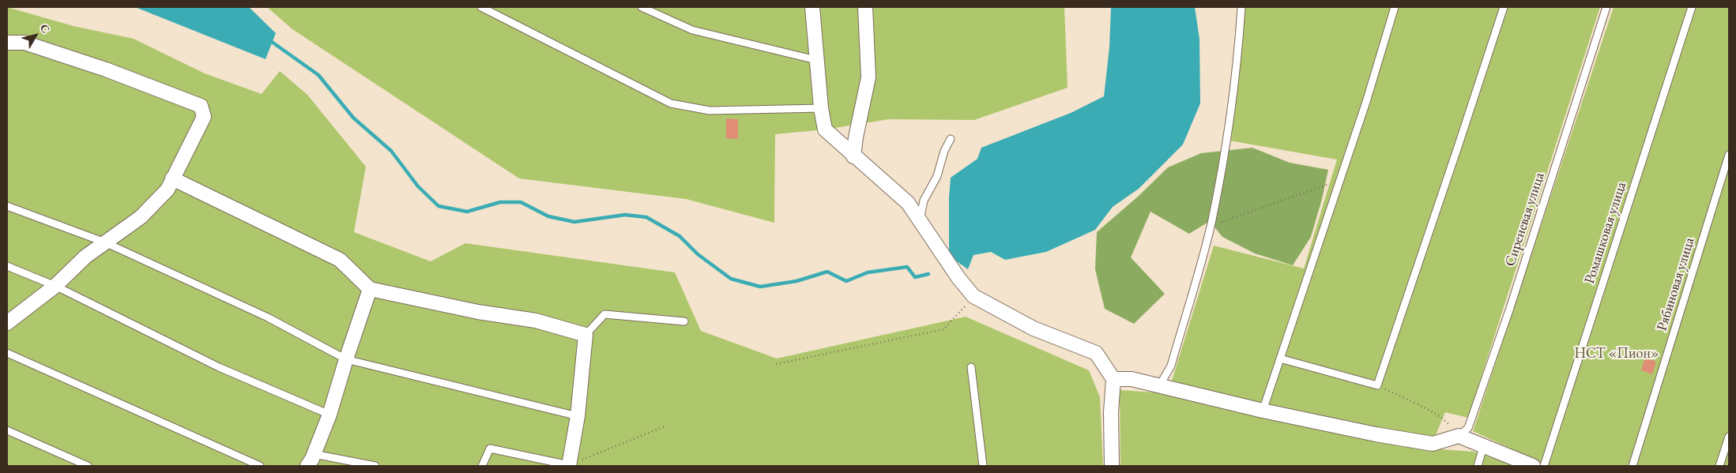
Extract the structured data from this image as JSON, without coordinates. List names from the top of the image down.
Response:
{
  "streets": {
    "lane": ["Сиреневая улица", "Ромашковая улица", "Рябиновая улица"]
  },
  "parks": ["НСТ «Пион»"],
  "north": "top right"
}
